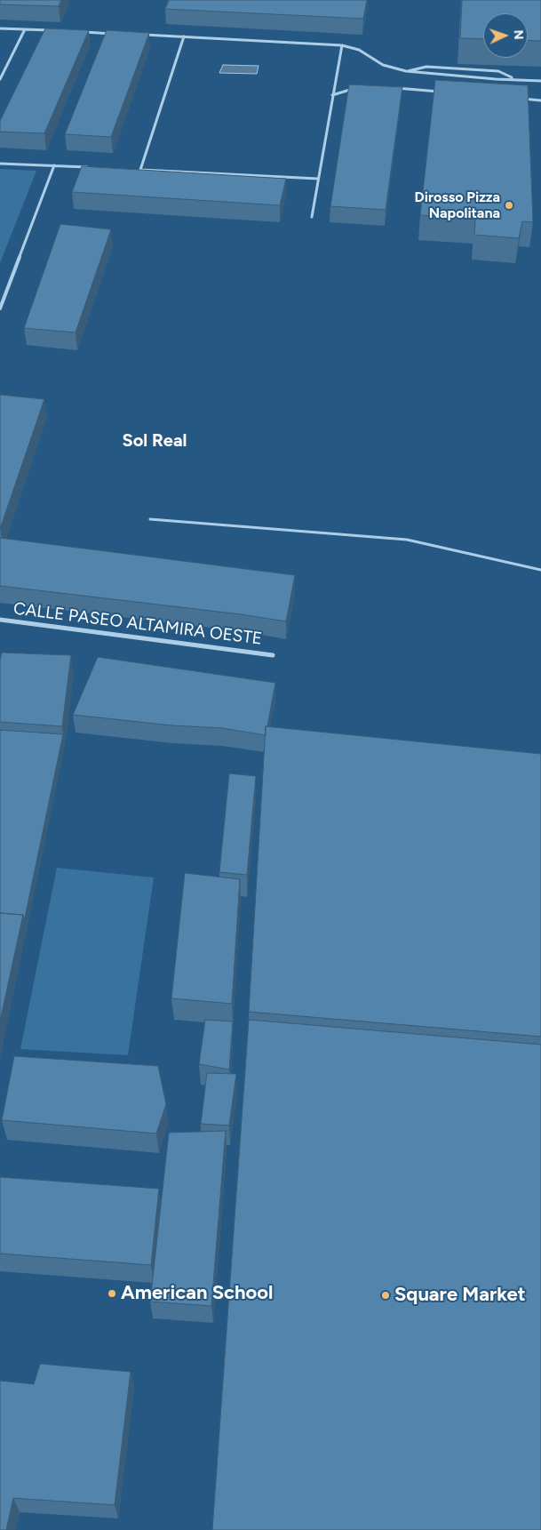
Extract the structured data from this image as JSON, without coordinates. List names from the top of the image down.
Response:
{
  "streets": {
    "street": ["CALLE PASEO ALTAMIRA OESTE"]
  },
  "districts": ["Sol Real"],
  "places": ["Dirosso Pizza Napolitana", "American School", "Square Market"],
  "north": "right"
}
